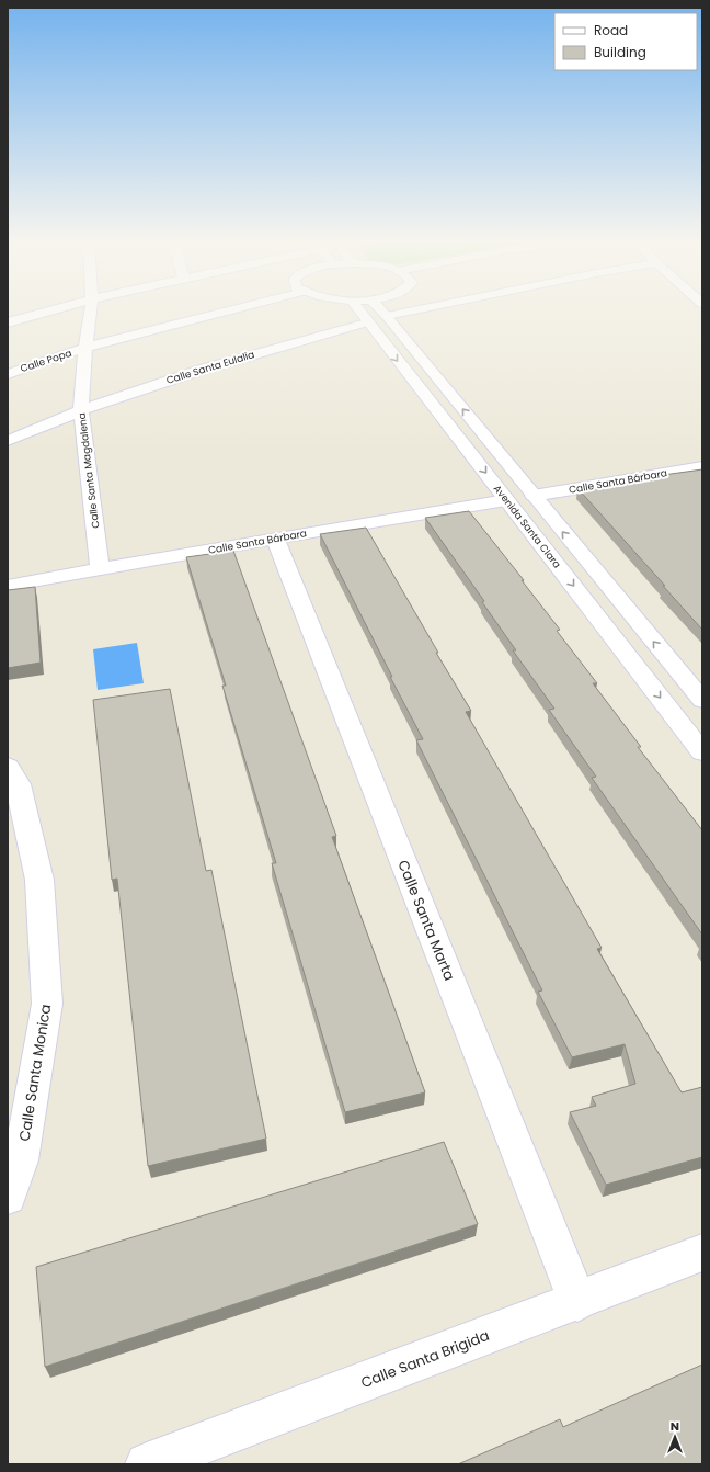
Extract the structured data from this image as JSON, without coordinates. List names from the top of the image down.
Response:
{
  "streets": {
    "street": [
      "Calle Popa",
      "Calle Santa Eulalia",
      "Calle Santa Magdalena",
      "Calle Santa Bárbara",
      "Avenida Santa Clara",
      "Calle Santa Marta",
      "Calle Santa Monica",
      "Calle Santa Brigida"
    ]
  },
  "crossings": [
    ["Calle Popa", "Calle Santa Magdalena"],
    ["Calle Santa Eulalia", "Calle Santa Magdalena"],
    ["Calle Santa Eulalia", "Avenida Santa Clara"],
    ["Calle Santa Magdalena", "Calle Santa Bárbara"],
    ["Calle Santa Bárbara", "Avenida Santa Clara"],
    ["Calle Santa Bárbara", "Calle Santa Marta"],
    ["Calle Santa Marta", "Calle Santa Brigida"]
  ],
  "legend": ["Road", "Building"],
  "north": "top"
}
